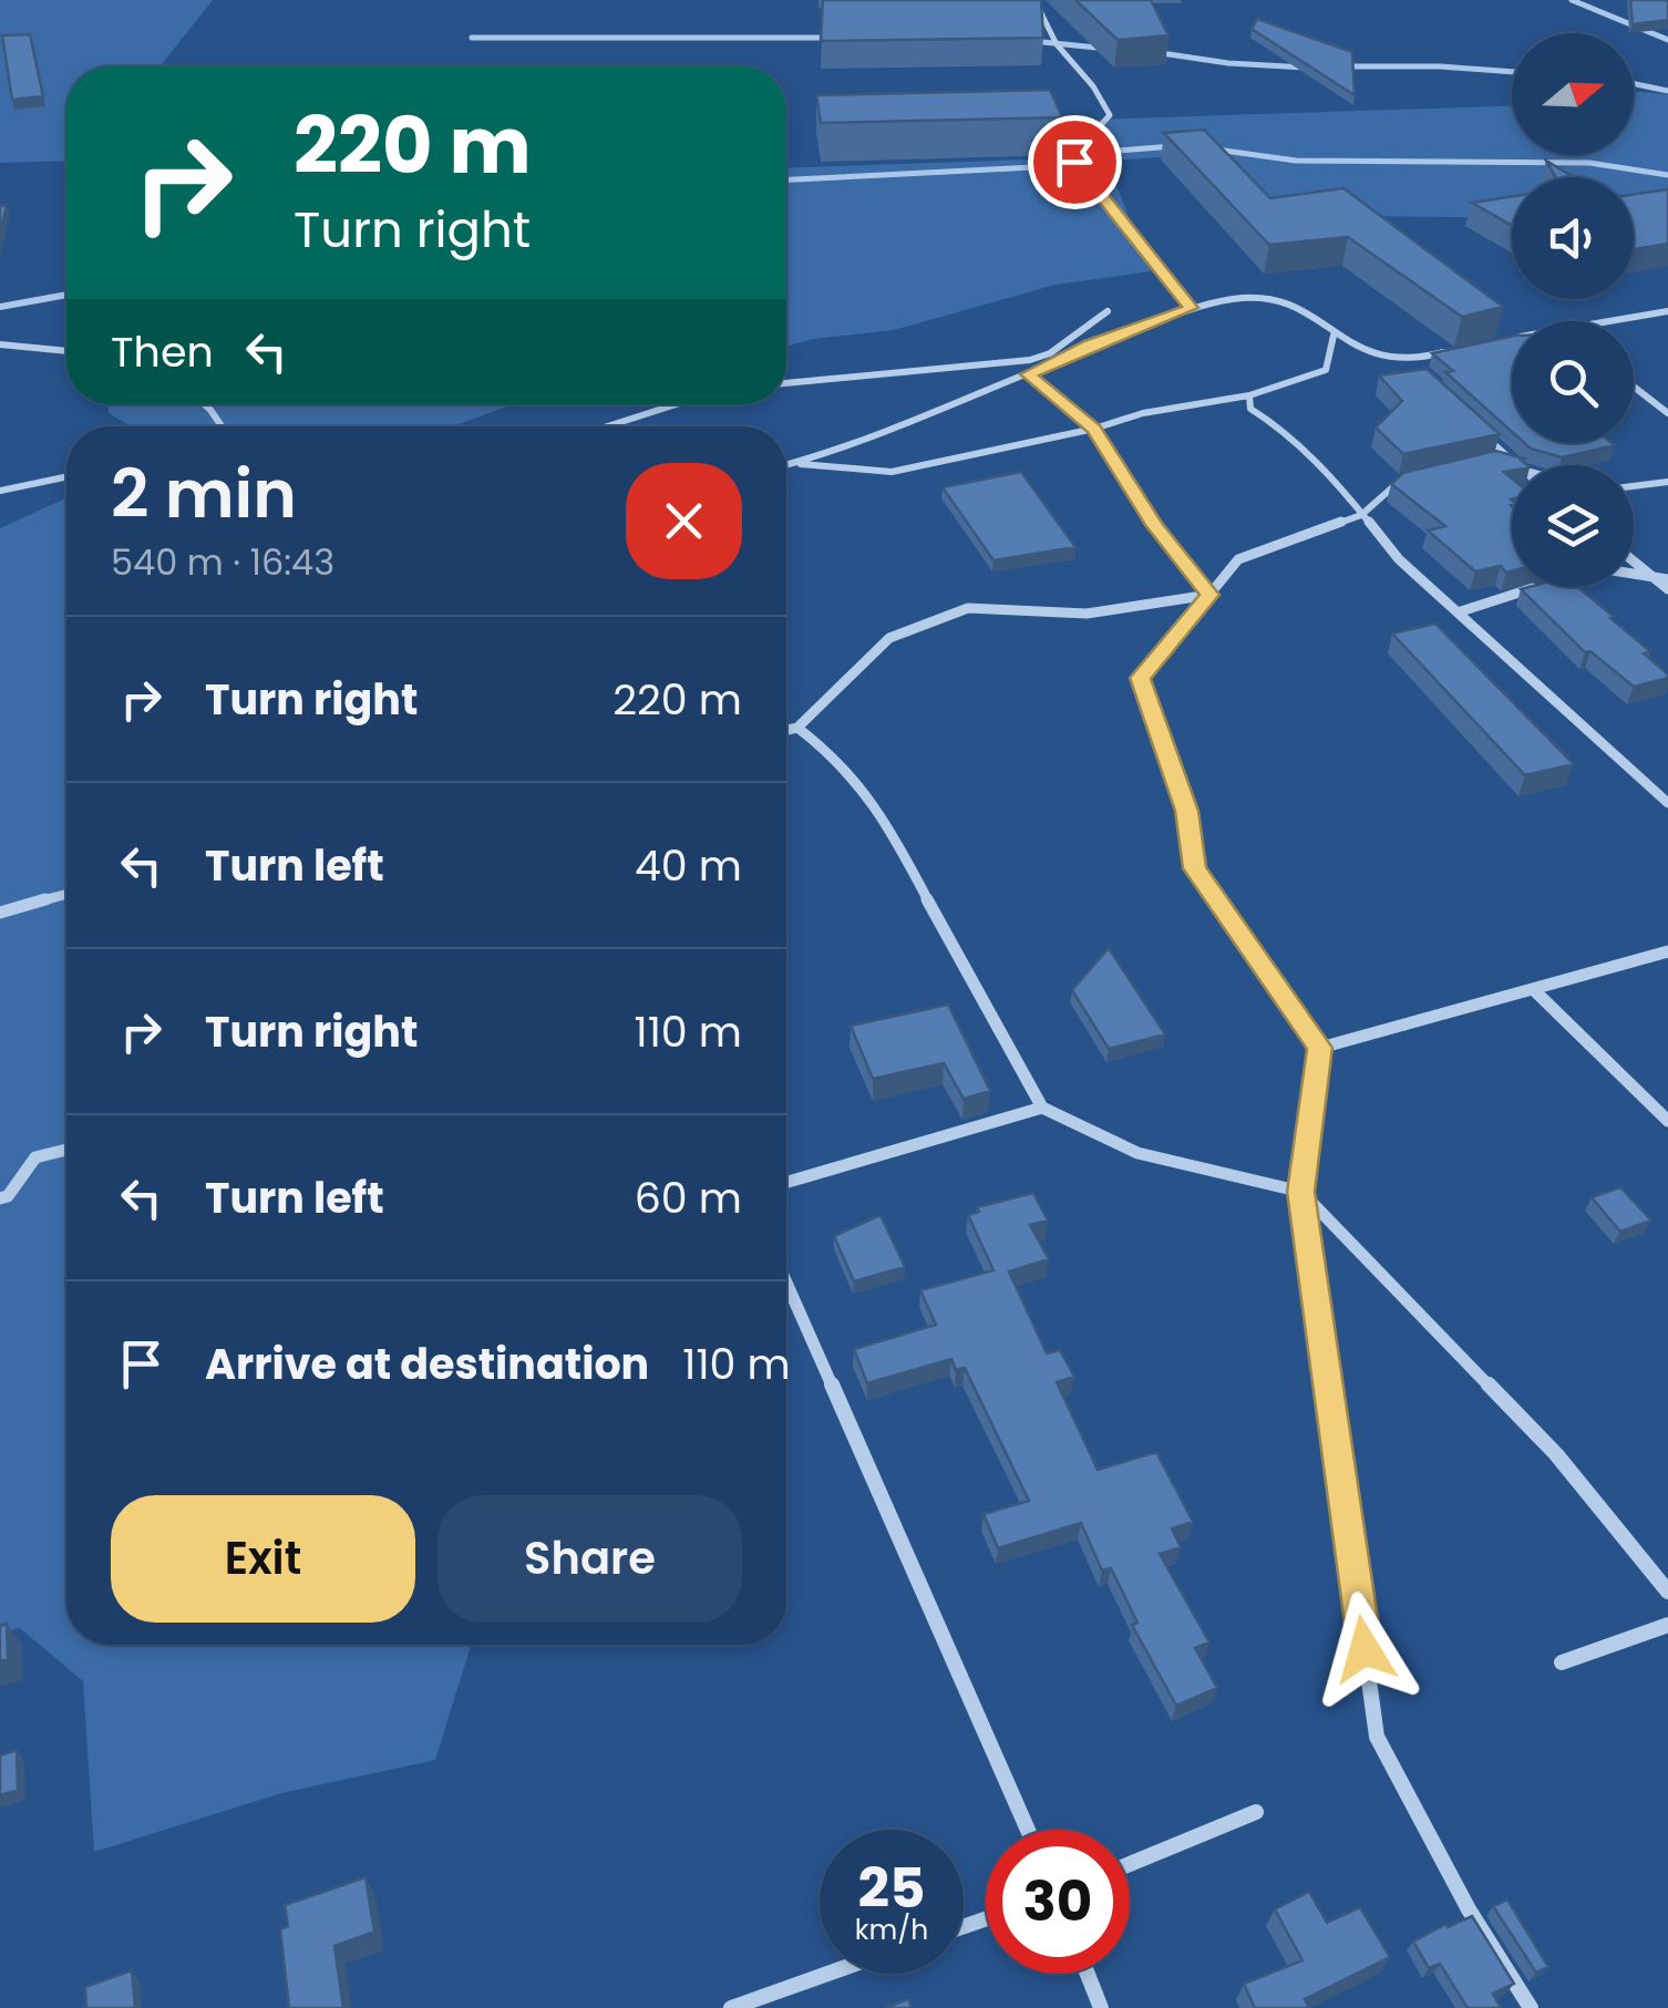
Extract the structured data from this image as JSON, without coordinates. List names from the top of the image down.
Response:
{
  "north": "right",
  "page": {
    "turn": ["220 m", "Turn right"],
    "then": "Then",
    "heading": ["2 min", "540 m · 16:43"],
    "list": [
      {
        "name": "Turn right",
        "value": "220 m"
      },
      {
        "name": "Turn left",
        "value": "40 m"
      },
      {
        "name": "Turn right",
        "value": "110 m"
      },
      {
        "name": "Turn left",
        "value": "60 m"
      },
      {
        "name": "Arrive at destination",
        "value": "110 m"
      }
    ],
    "buttons": ["Exit", "Share"],
    "speed": "25 km/h",
    "limit": "30"
  }
}
